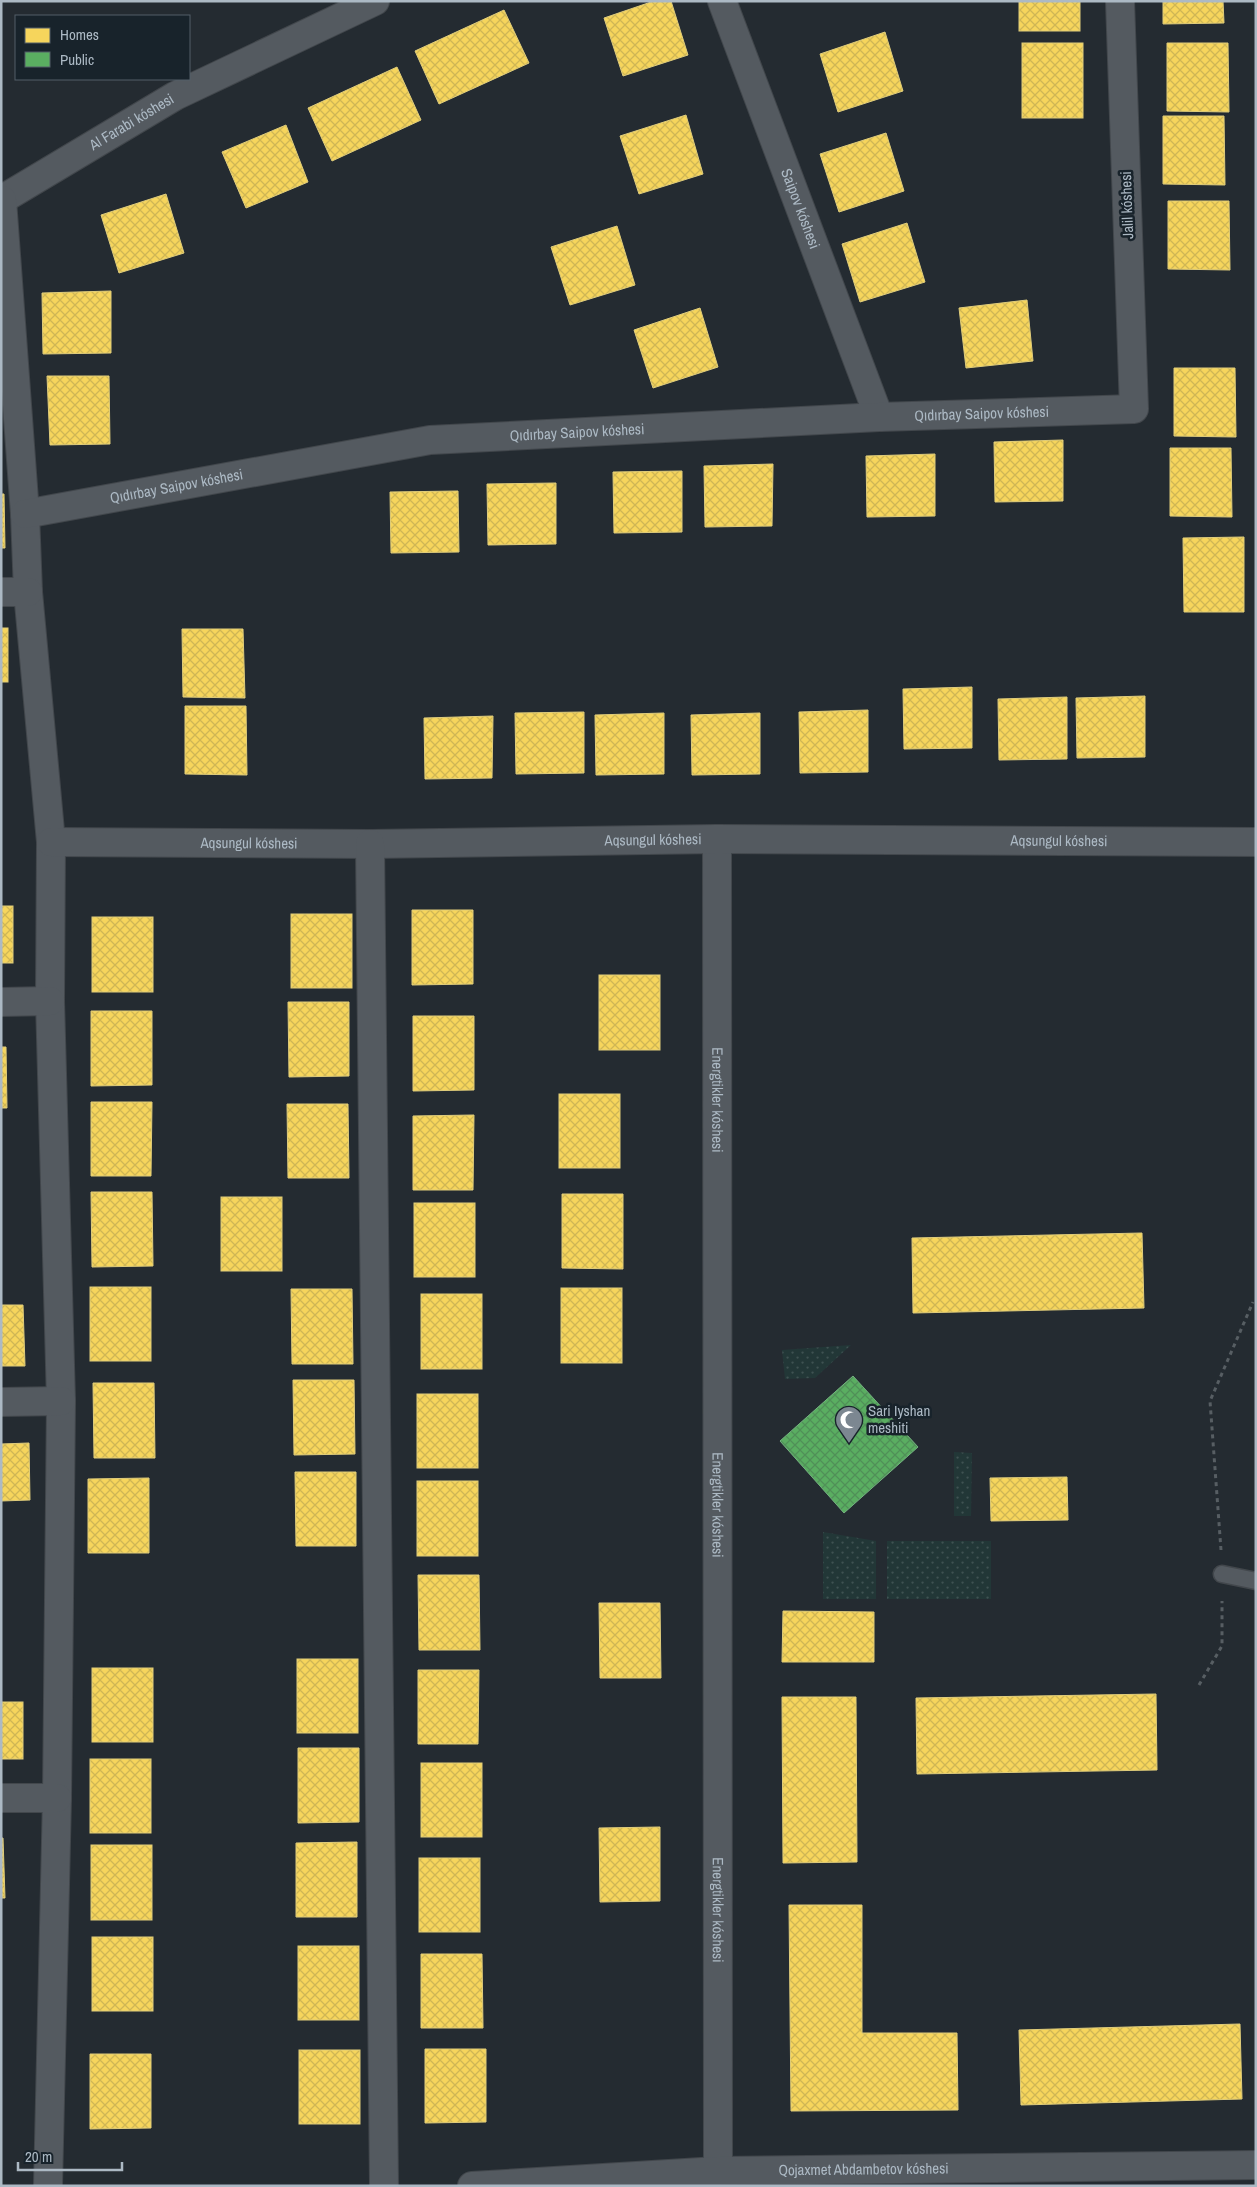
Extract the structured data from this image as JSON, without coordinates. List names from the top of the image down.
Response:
{
  "streets": {
    "street": [
      "Al Farabi kóshesi",
      "Jalil kóshesi",
      "Saipov kóshesi",
      "Qıdırbay Saipov kóshesi",
      "Aqsungul kóshesi",
      "Energtikler kóshesi",
      "Qojaxmet Abdambetov kóshesi"
    ]
  },
  "crossings": [
    ["Jalil kóshesi", "Qıdırbay Saipov kóshesi"],
    ["Saipov kóshesi", "Qıdırbay Saipov kóshesi"],
    ["Aqsungul kóshesi", "Energtikler kóshesi"],
    ["Energtikler kóshesi", "Qojaxmet Abdambetov kóshesi"]
  ],
  "places": {
    "mosque": ["Sari Iyshan meshiti"]
  },
  "legend": ["Homes", "Public"],
  "scale_bar": "20 m"
}
